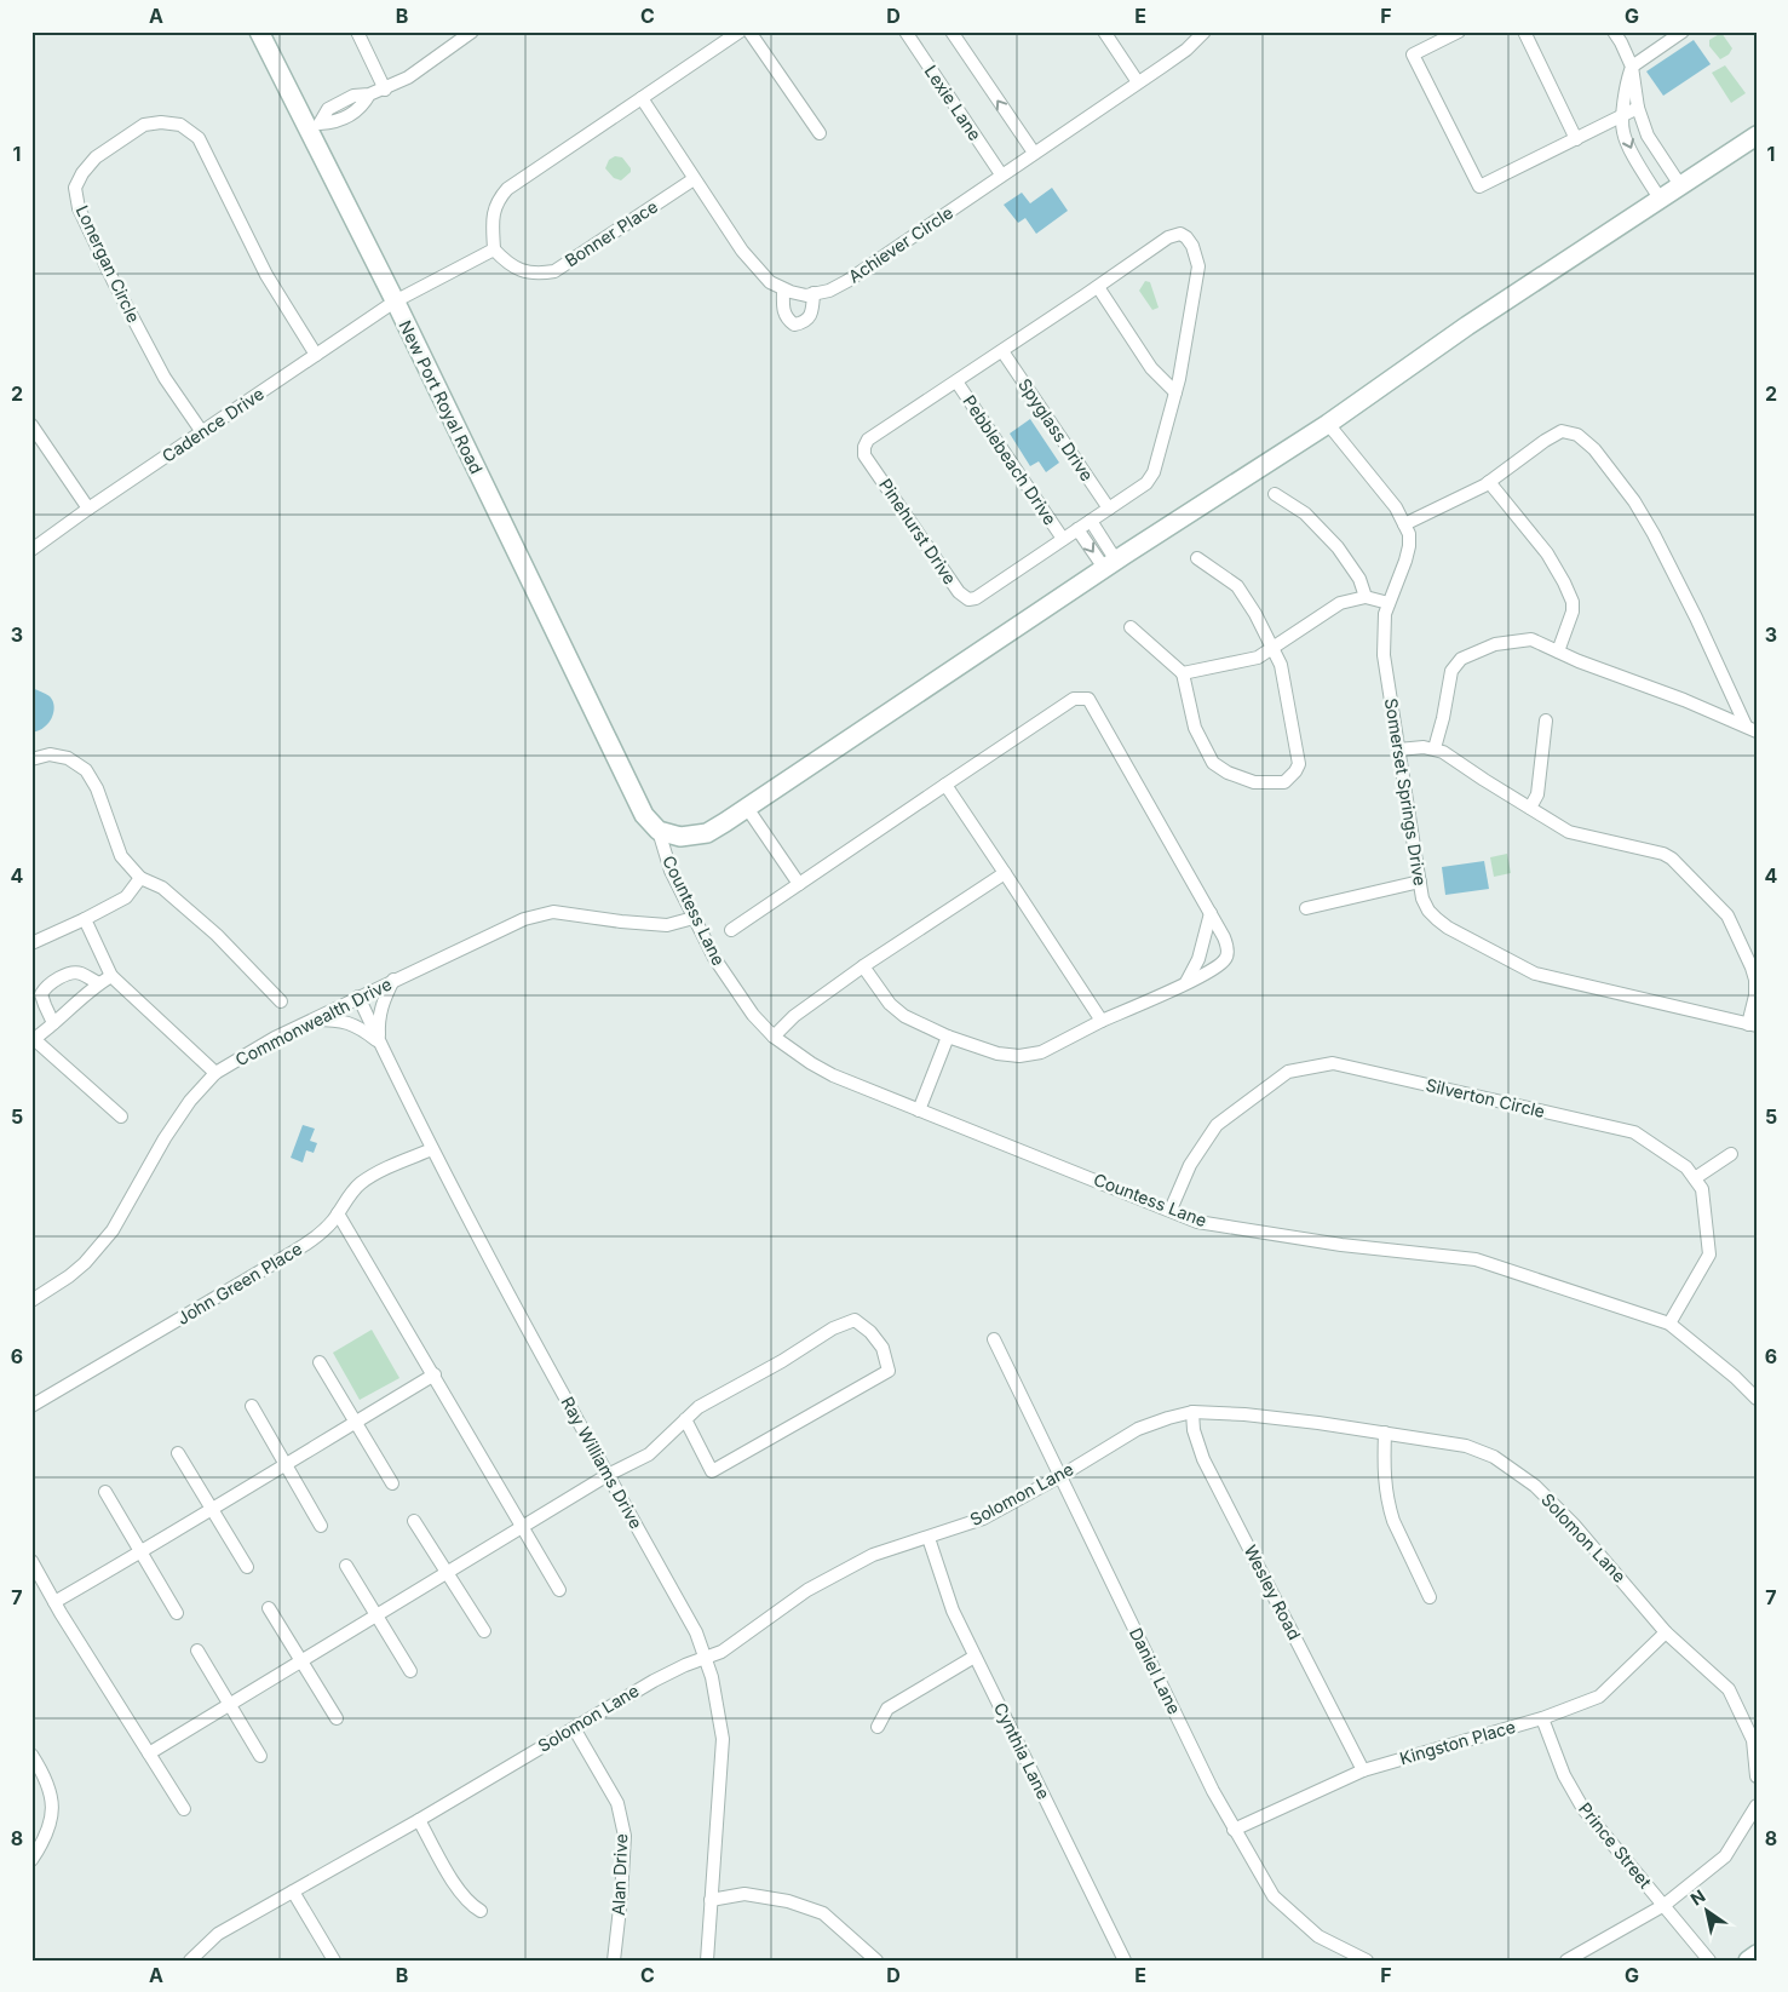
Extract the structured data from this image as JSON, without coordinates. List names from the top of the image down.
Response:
{
  "streets": {
    "main road": ["New Port Royal Road"],
    "street": [
      "Lexie Lane",
      "Bonner Place",
      "Achiever Circle",
      "Lonergan Circle",
      "Cadence Drive",
      "Spyglass Drive",
      "Pebblebeach Drive",
      "Pinehurst Drive",
      "Somerset Springs Drive",
      "Countess Lane",
      "Commonwealth Drive",
      "Silverton Circle",
      "John Green Place",
      "Ray Williams Drive",
      "Solomon Lane",
      "Wesley Road",
      "Daniel Lane",
      "Kingston Place",
      "Cynthia Lane",
      "Prince Street",
      "Alan Drive"
    ]
  },
  "crossings": [
    ["Lexie Lane", "Achiever Circle"],
    ["Bonner Place", "Achiever Circle"],
    ["Lonergan Circle", "Cadence Drive"],
    ["New Port Royal Road", "Cadence Drive"],
    ["New Port Royal Road", "Countess Lane"],
    ["Spyglass Drive", "Pinehurst Drive"],
    ["Pebblebeach Drive", "Pinehurst Drive"],
    ["Countess Lane", "Commonwealth Drive"],
    ["Countess Lane", "Silverton Circle"],
    ["Commonwealth Drive", "Ray Williams Drive"],
    ["John Green Place", "Ray Williams Drive"],
    ["Ray Williams Drive", "Solomon Lane"],
    ["Solomon Lane", "Wesley Road"],
    ["Solomon Lane", "Daniel Lane"],
    ["Solomon Lane", "Kingston Place"],
    ["Solomon Lane", "Cynthia Lane"],
    ["Solomon Lane", "Alan Drive"],
    ["Wesley Road", "Kingston Place"],
    ["Daniel Lane", "Kingston Place"],
    ["Kingston Place", "Prince Street"]
  ],
  "north": "top left",
  "grid": {
    "columns": [
      "A",
      "B",
      "C",
      "D",
      "E",
      "F",
      "G"
    ],
    "rows": [
      "1",
      "2",
      "3",
      "4",
      "5",
      "6",
      "7",
      "8"
    ]
  }
}
